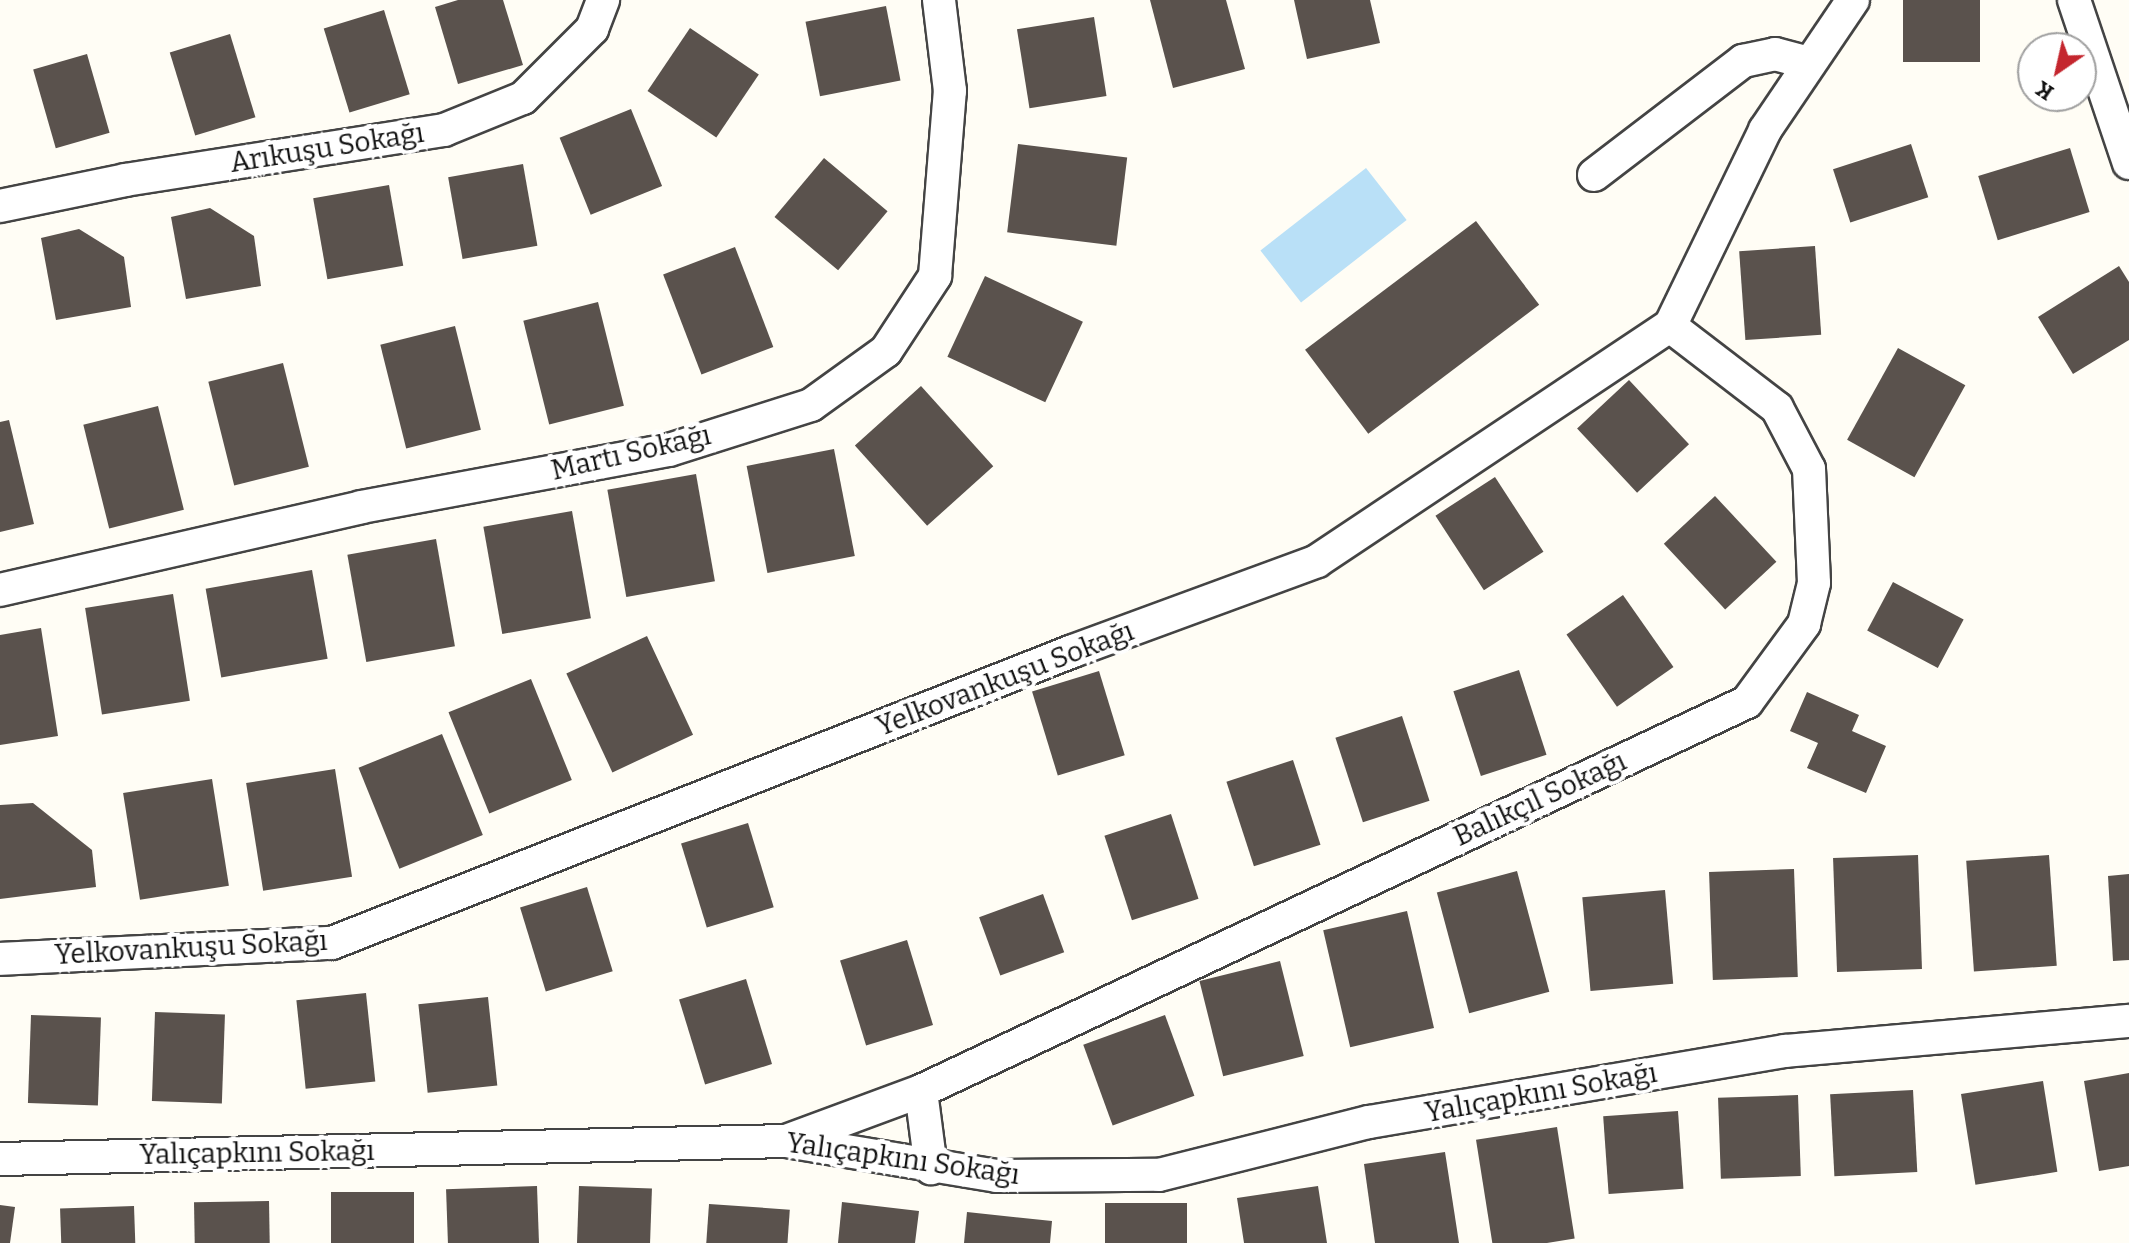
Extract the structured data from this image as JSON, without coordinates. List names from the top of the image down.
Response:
{
  "streets": {
    "street": [
      "Arıkuşu Sokağı",
      "Martı Sokağı",
      "Yelkovankuşu Sokağı",
      "Balıkçıl Sokağı",
      "Yalıçapkını Sokağı"
    ]
  },
  "crossings": [
    ["Yelkovankuşu Sokağı", "Balıkçıl Sokağı"],
    ["Balıkçıl Sokağı", "Yalıçapkını Sokağı"]
  ],
  "north": "bottom left"
}
